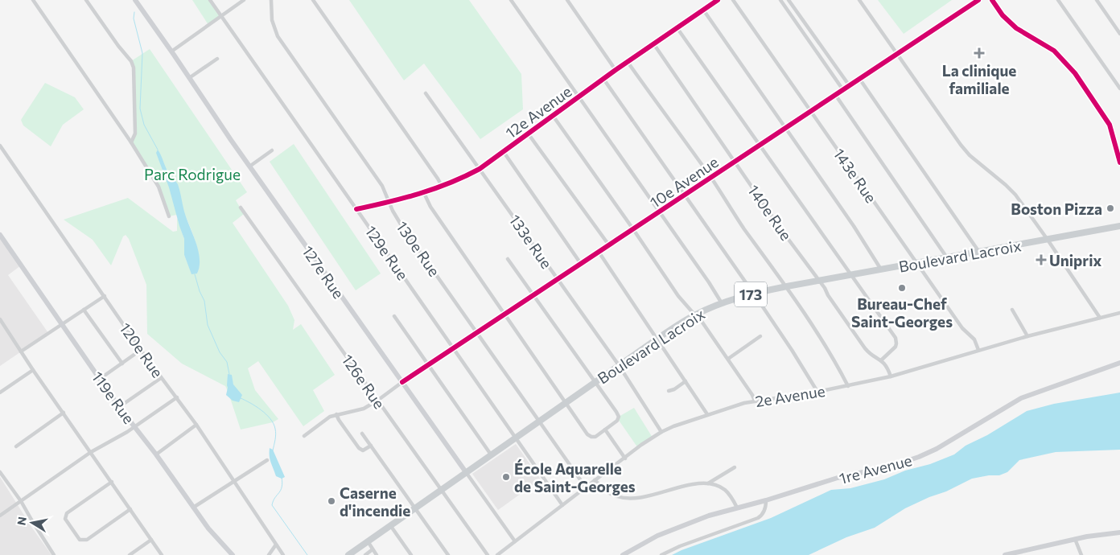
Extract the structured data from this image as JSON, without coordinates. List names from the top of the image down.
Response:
{
  "streets": {
    "main road": ["Boulevard Lacroix", "173"],
    "street": [
      "12e Avenue",
      "143e Rue",
      "10e Avenue",
      "140e Rue",
      "133e Rue",
      "130e Rue",
      "129e Rue",
      "127e Rue",
      "120e Rue",
      "126e Rue",
      "2e Avenue",
      "119e Rue",
      "1re Avenue"
    ]
  },
  "crossings": [
    ["12e Avenue", "140e Rue"],
    ["12e Avenue", "133e Rue"],
    ["12e Avenue", "130e Rue"],
    ["12e Avenue", "129e Rue"],
    ["143e Rue", "10e Avenue"],
    ["143e Rue", "Boulevard Lacroix"],
    ["143e Rue", "2e Avenue"],
    ["10e Avenue", "140e Rue"],
    ["10e Avenue", "133e Rue"],
    ["10e Avenue", "130e Rue"],
    ["10e Avenue", "129e Rue"],
    ["10e Avenue", "127e Rue"],
    ["10e Avenue", "126e Rue"],
    ["140e Rue", "Boulevard Lacroix"],
    ["140e Rue", "2e Avenue"],
    ["133e Rue", "Boulevard Lacroix"],
    ["133e Rue", "2e Avenue"],
    ["130e Rue", "Boulevard Lacroix"],
    ["130e Rue", "2e Avenue"],
    ["129e Rue", "Boulevard Lacroix"],
    ["129e Rue", "2e Avenue"],
    ["Boulevard Lacroix", "127e Rue"],
    ["Boulevard Lacroix", "126e Rue"],
    ["127e Rue", "2e Avenue"]
  ],
  "parks": ["Parc Rodrigue"],
  "places": {
    "health": ["La clinique familiale", "Uniprix"],
    "other": [
      "Boston Pizza",
      "Bureau-Chef Saint-Georges",
      "École Aquarelle de Saint-Georges",
      "Caserne d'incendie"
    ]
  },
  "north": "left"
}
